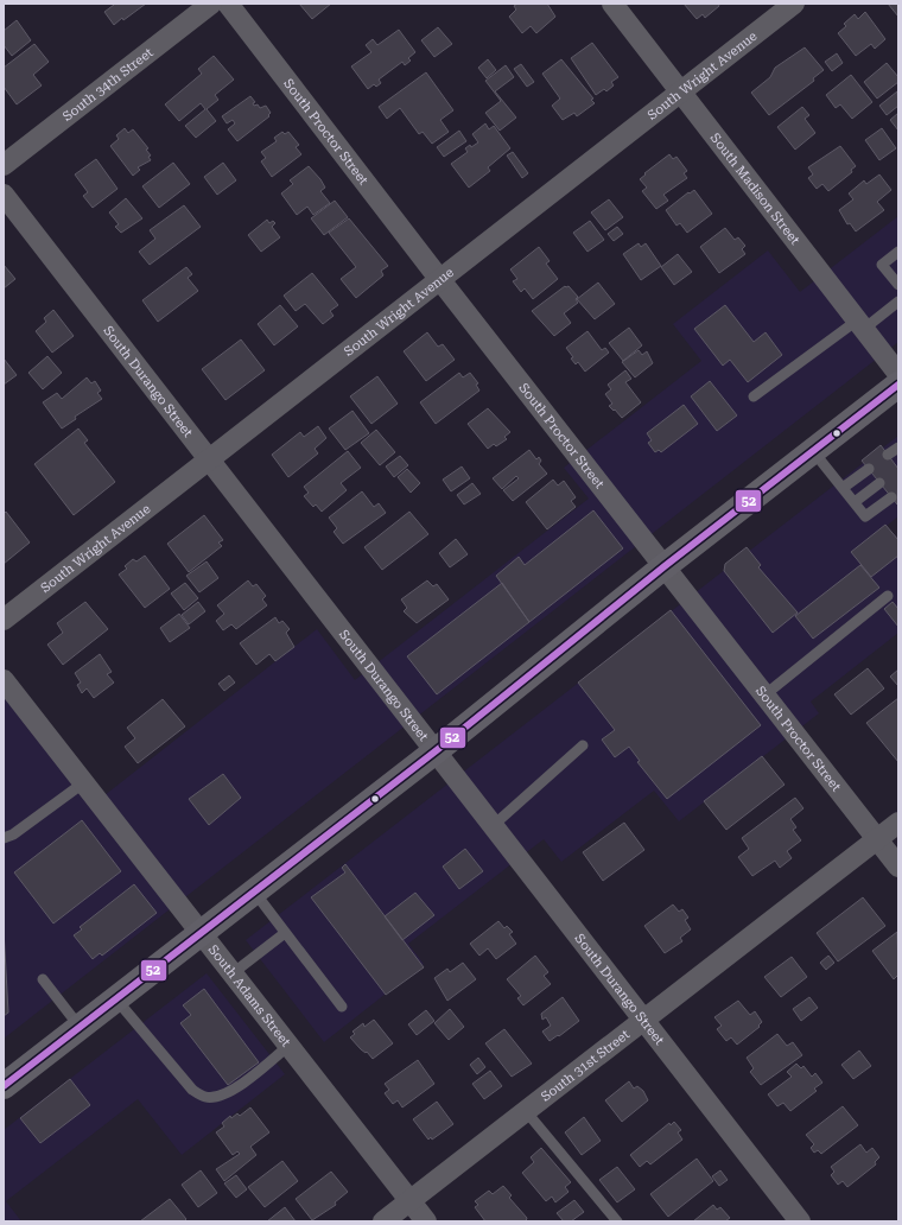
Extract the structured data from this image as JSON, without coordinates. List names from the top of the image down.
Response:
{
  "streets": {
    "street": [
      "South Wright Avenue",
      "South 34th Street",
      "South Proctor Street",
      "South Madison Street",
      "South Durango Street",
      "South Adams Street",
      "South 31st Street"
    ]
  },
  "crossings": [
    ["South Wright Avenue", "South Proctor Street"],
    ["South Wright Avenue", "South Madison Street"],
    ["South Wright Avenue", "South Durango Street"],
    ["South Proctor Street", "South 31st Street"],
    ["South Durango Street", "South 31st Street"],
    ["South Adams Street", "South 31st Street"]
  ],
  "lines": ["transit line 52"]
}
